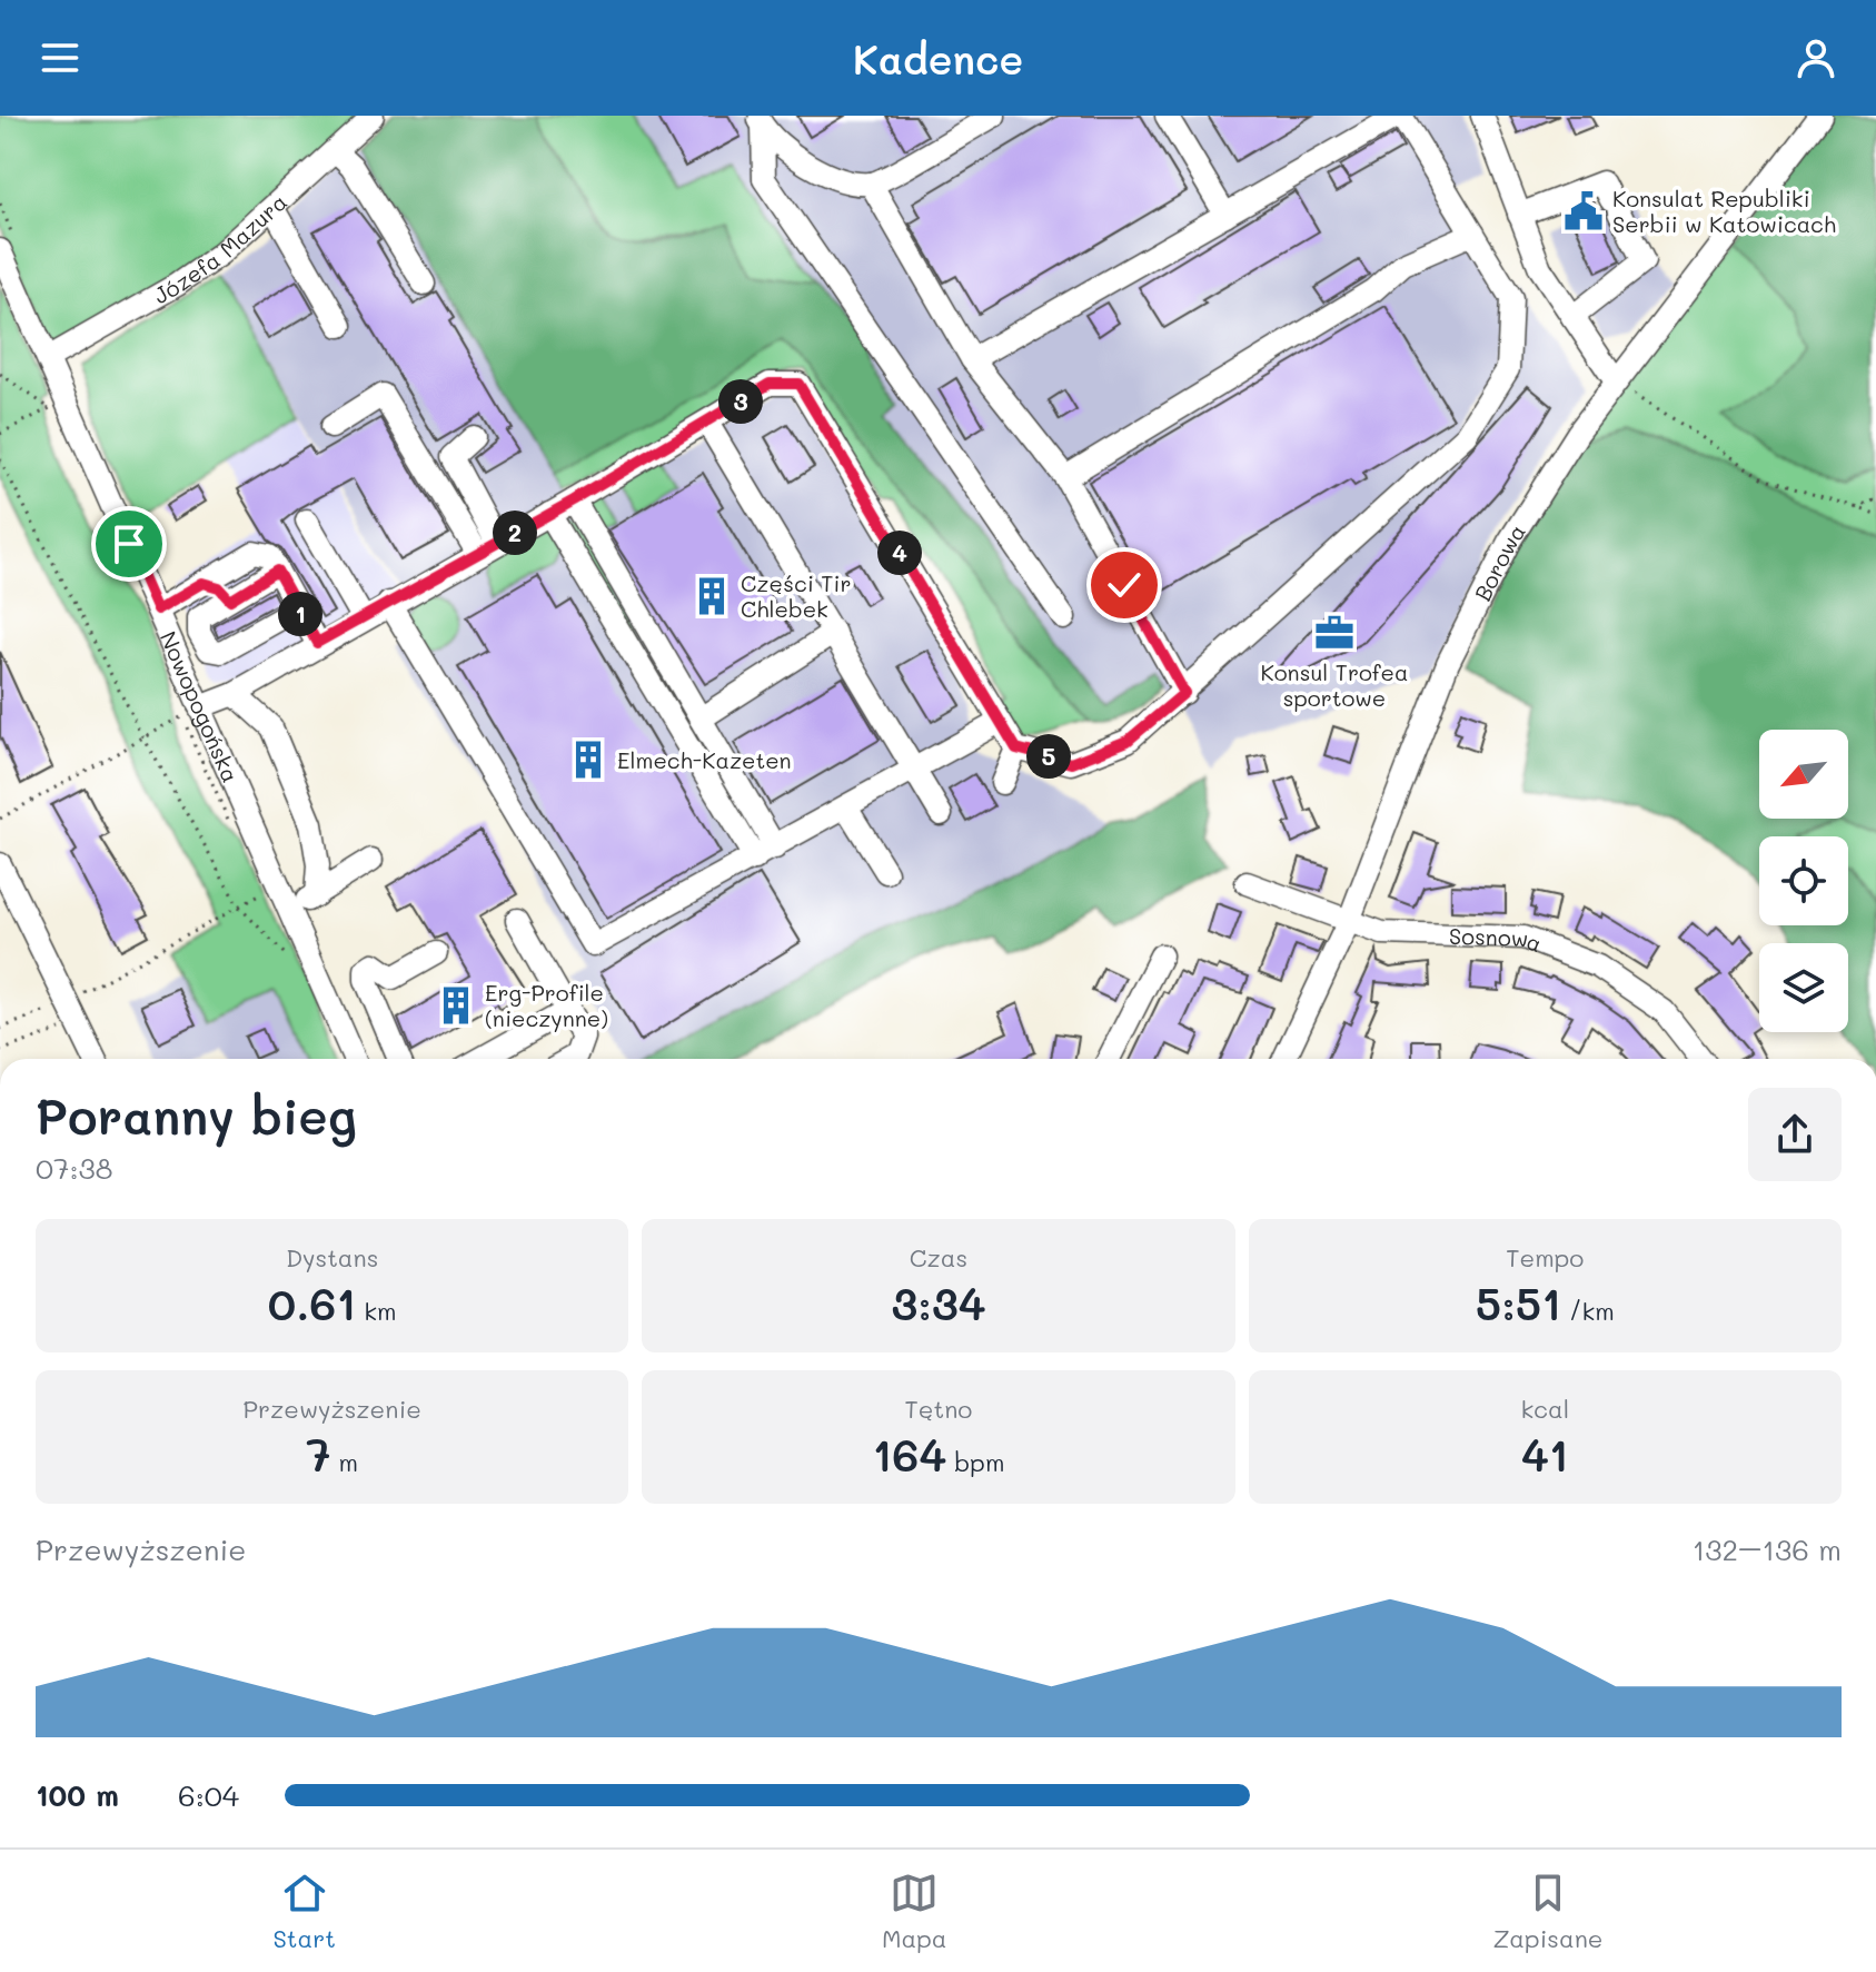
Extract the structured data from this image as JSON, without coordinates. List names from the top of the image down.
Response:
{
  "streets": {
    "street": [
      "Józefa Mazura",
      "Borowa",
      "Nowopogońska",
      "Sosnowa"
    ]
  },
  "crossings": [
    ["Józefa Mazura", "Nowopogońska"],
    ["Borowa", "Sosnowa"]
  ],
  "places": {
    "public building": ["Konsulat Republiki Serbii w Katowicach"],
    "building": ["Części Tir Chlebek", "Elmech-Kazeten", "Erg-Profile (nieczynne)"],
    "office": ["Konsul Trofea sportowe"]
  },
  "north": "bottom left",
  "page": {
    "header": "Kadence",
    "pins": [
      "3",
      "2",
      "4",
      "1",
      "5"
    ],
    "heading": ["Poranny bieg", "07:38"],
    "stats": [
      ["Dystans", "0.61 km"],
      ["Czas", "3:34"],
      ["Tempo", "5:51 /km"],
      ["Przewyższenie", "7 m"],
      ["Tętno", "164 bpm"],
      ["kcal", "41"]
    ],
    "chart": ["Przewyższenie", "132–136 m"],
    "list": [
      {
        "name": "100 m",
        "note": "6:04"
      }
    ],
    "tabs": ["Start", "Mapa", "Zapisane"]
  }
}
